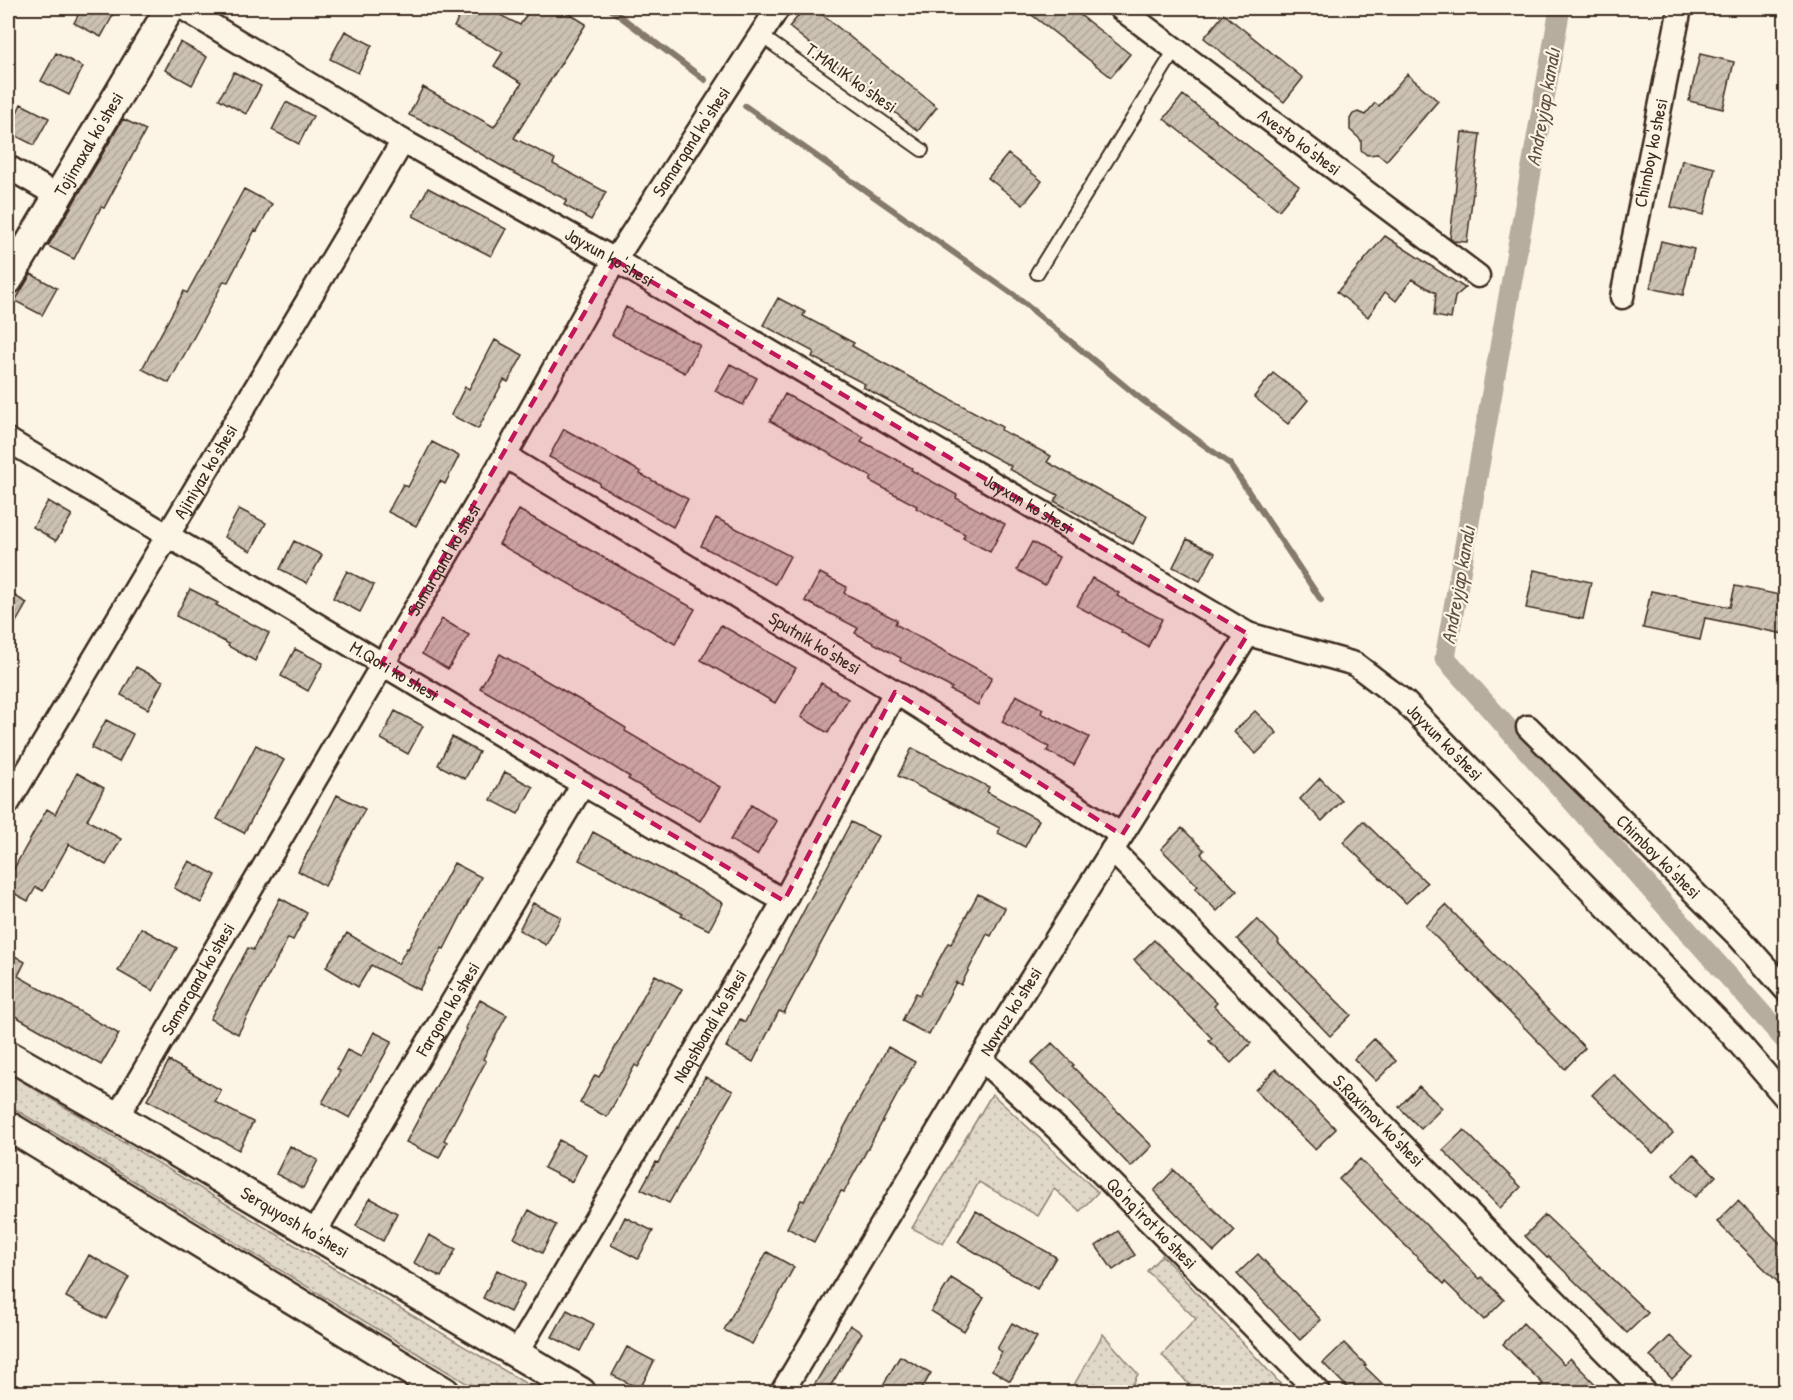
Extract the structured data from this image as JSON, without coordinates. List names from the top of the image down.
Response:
{
  "streets": {
    "street": [
      "Samarqand ko'shesi",
      "Avesto ko'shesi",
      "Tojimaxal ko'shesi",
      "Chimboy ko'shesi",
      "Jayxun ko'shesi",
      "Ajiniyaz ko'shesi",
      "Sputnik ko'shesi",
      "M.Qori ko'shesi",
      "Fargona ko'shesi",
      "Navruz ko'shesi",
      "Naqshbandi ko'shesi",
      "S.Raximov ko'shesi",
      "Serquyosh ko'shesi",
      "Qo'ng'irot ko'shesi"
    ],
    "lane": ["T.MALIK ko'shesi"]
  },
  "crossings": [
    ["T.MALIK ko'shesi", "Samarqand ko'shesi"],
    ["Samarqand ko'shesi", "Jayxun ko'shesi"],
    ["Samarqand ko'shesi", "Sputnik ko'shesi"],
    ["Samarqand ko'shesi", "M.Qori ko'shesi"],
    ["Samarqand ko'shesi", "Serquyosh ko'shesi"],
    ["Jayxun ko'shesi", "Ajiniyaz ko'shesi"],
    ["Jayxun ko'shesi", "Navruz ko'shesi"],
    ["Ajiniyaz ko'shesi", "M.Qori ko'shesi"],
    ["Sputnik ko'shesi", "Navruz ko'shesi"],
    ["Sputnik ko'shesi", "Naqshbandi ko'shesi"],
    ["Sputnik ko'shesi", "S.Raximov ko'shesi"],
    ["M.Qori ko'shesi", "Fargona ko'shesi"],
    ["M.Qori ko'shesi", "Naqshbandi ko'shesi"],
    ["Fargona ko'shesi", "Serquyosh ko'shesi"],
    ["Navruz ko'shesi", "S.Raximov ko'shesi"],
    ["Navruz ko'shesi", "Qo'ng'irot ko'shesi"],
    ["Naqshbandi ko'shesi", "Serquyosh ko'shesi"]
  ],
  "water": ["Andreyjap kanalı"]
}
